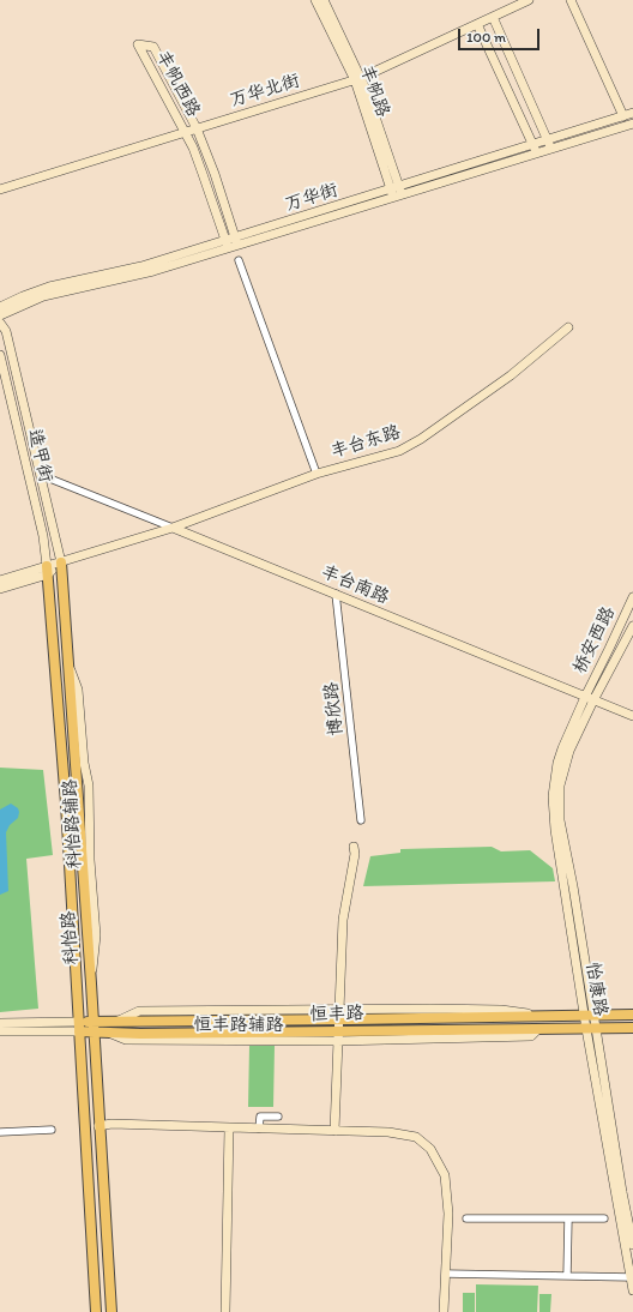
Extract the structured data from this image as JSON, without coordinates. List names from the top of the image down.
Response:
{
  "streets": {
    "main road": [
      "丰帆西路",
      "万华北街",
      "丰帆路",
      "万华街",
      "丰台东路",
      "造甲街",
      "丰台南路",
      "桥安西路",
      "科怡路",
      "怡康路",
      "恒丰路"
    ],
    "street": ["博欣路"]
  },
  "crossings": [
    ["丰帆西路", "万华北街"],
    ["丰帆西路", "万华街"],
    ["万华北街", "丰帆路"],
    ["丰帆路", "万华街"],
    ["丰台东路", "造甲街"],
    ["丰台东路", "丰台南路"],
    ["造甲街", "丰台南路"],
    ["造甲街", "科怡路"],
    ["丰台南路", "桥安西路"],
    ["丰台南路", "博欣路"],
    ["丰台南路", "怡康路"],
    ["桥安西路", "怡康路"],
    ["科怡路", "恒丰路"],
    ["怡康路", "恒丰路"]
  ],
  "scale_bar": "100 m"
}
